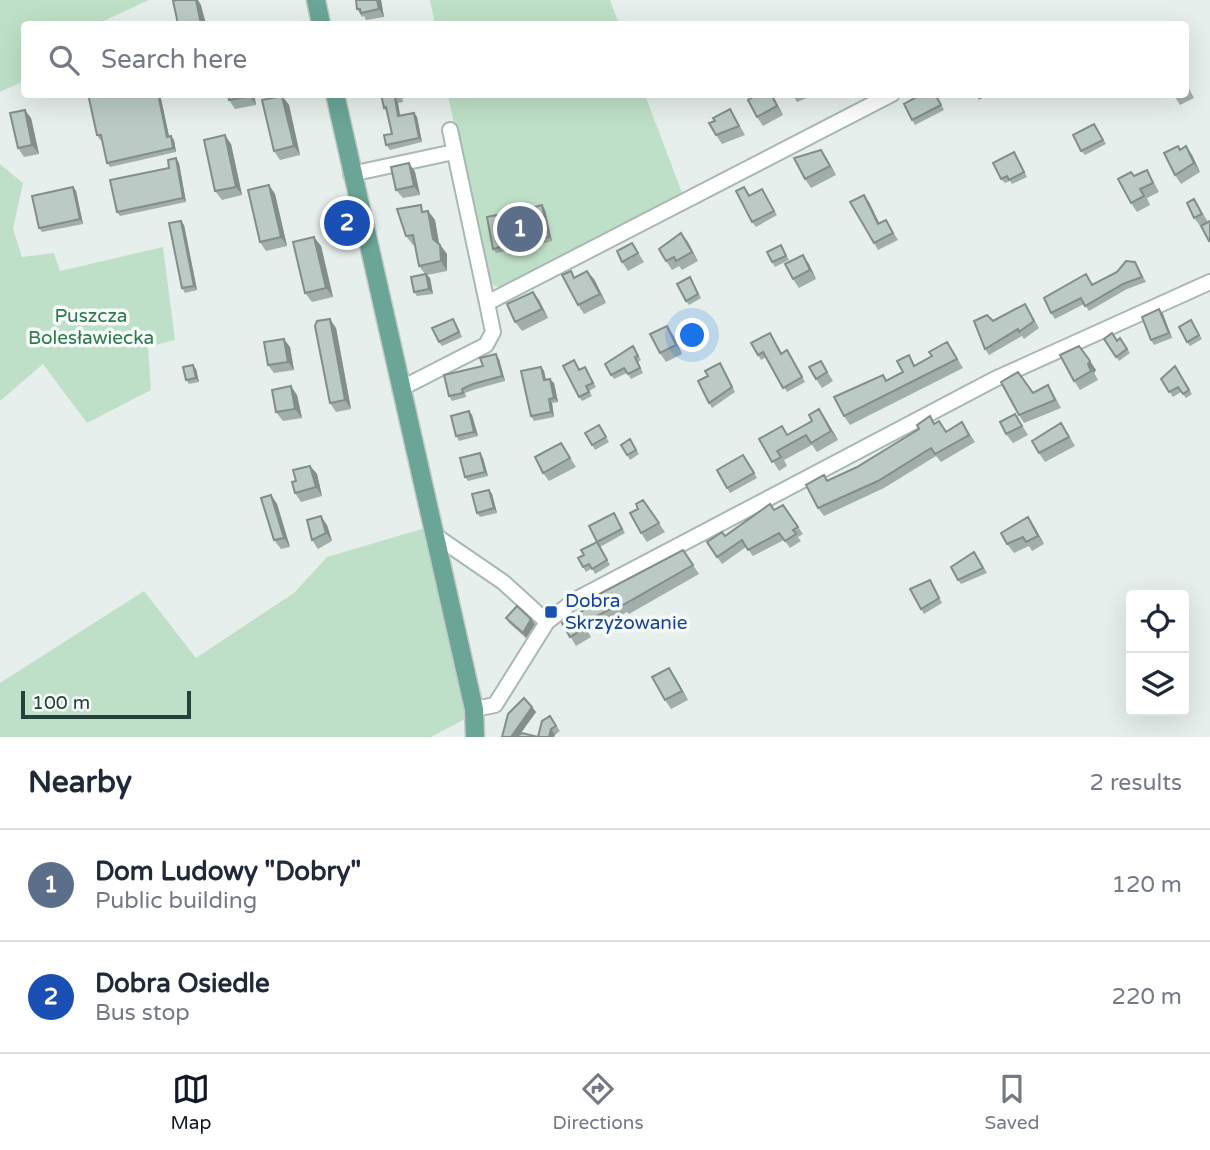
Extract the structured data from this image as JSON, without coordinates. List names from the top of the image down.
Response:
{
  "parks": ["Puszcza Bolesławiecka"],
  "places": {
    "transit": ["Dobra Skrzyżowanie"]
  },
  "scale_bar": "100 m",
  "page": {
    "search": "Search here",
    "pins": ["2", "1"],
    "scale": "100 m",
    "heading": ["Nearby", "2 results"],
    "list": [
      {
        "mark": "1",
        "name": "Dom Ludowy \"Dobry\"",
        "note": "Public building",
        "value": "120 m"
      },
      {
        "mark": "2",
        "name": "Dobra Osiedle",
        "note": "Bus stop",
        "value": "220 m"
      }
    ],
    "nav": ["Map", "Directions", "Saved"]
  }
}
